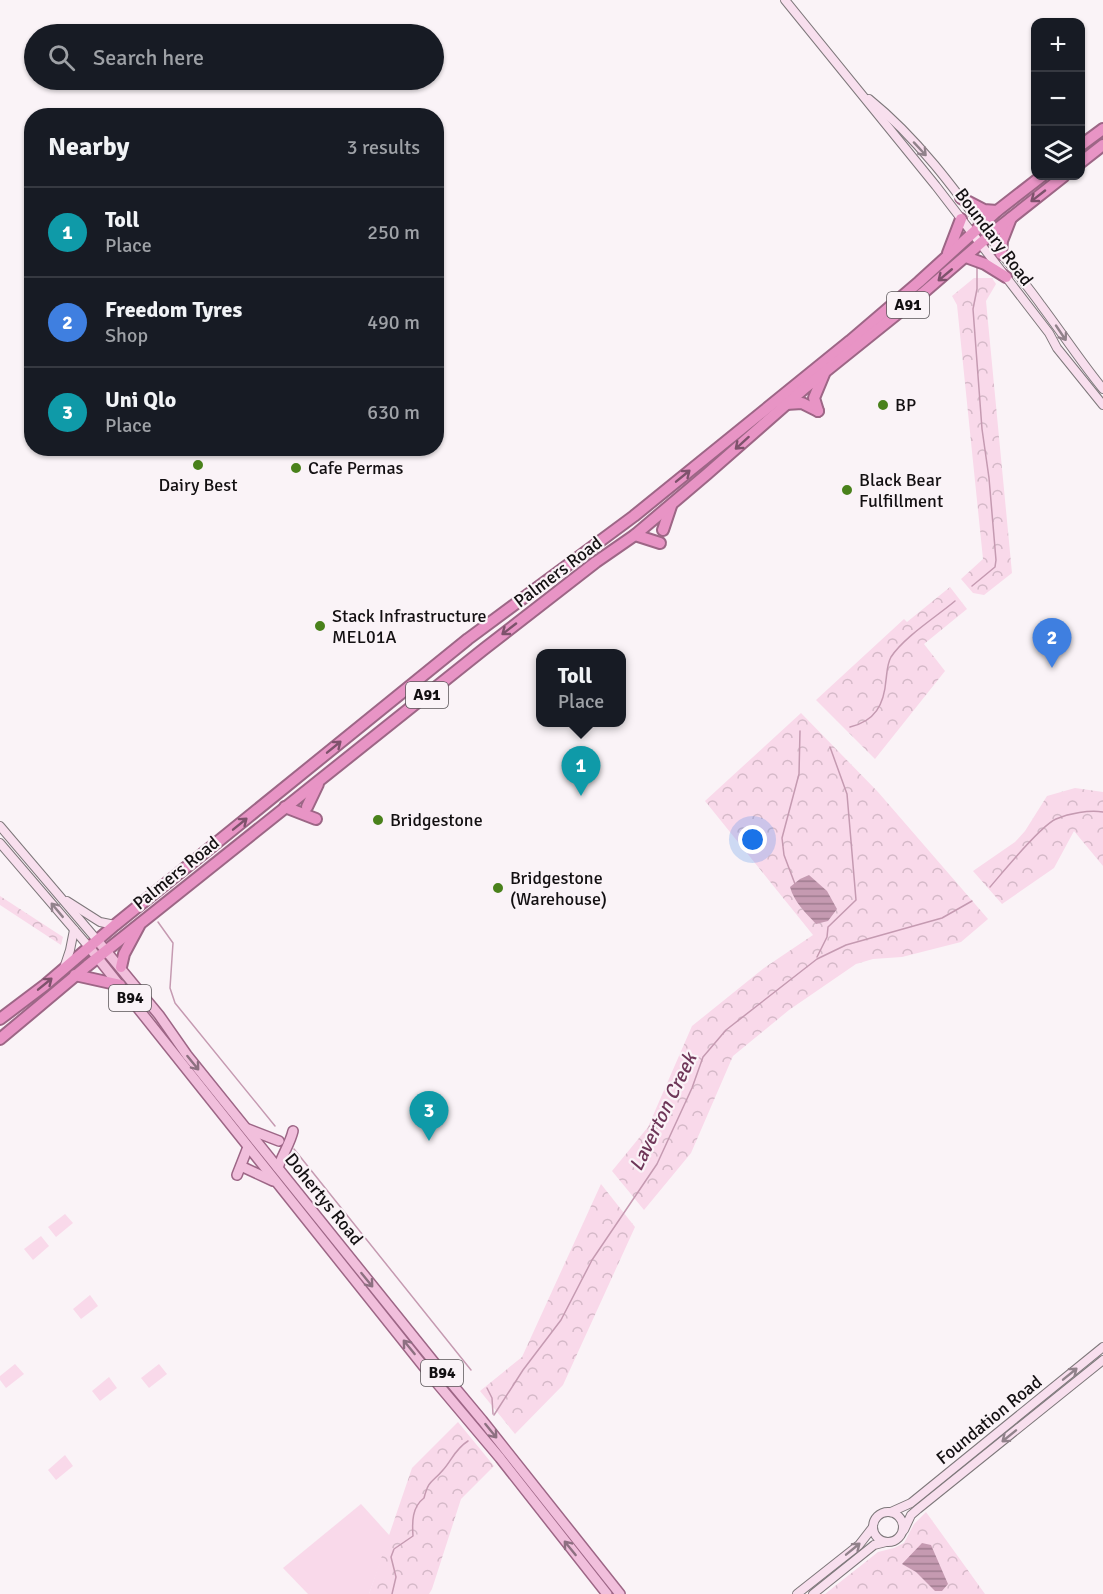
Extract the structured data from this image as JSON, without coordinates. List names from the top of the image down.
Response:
{
  "streets": {
    "highway": ["A91", "Palmers Road"],
    "main road": [
      "Boundary Road",
      "B94",
      "Dohertys Road",
      "Foundation Road"
    ]
  },
  "crossings": [
    ["Boundary Road", "A91"],
    ["Boundary Road", "Palmers Road"],
    ["A91", "Palmers Road"],
    ["Palmers Road", "Dohertys Road"]
  ],
  "water": ["Laverton Creek"],
  "places": [
    "BP",
    "Dairy Best",
    "Cafe Permas",
    "Black Bear Fulfillment",
    "Stack Infrastructure MEL01A",
    "Bridgestone",
    "Bridgestone (Warehouse)"
  ],
  "page": {
    "map_buttons": ["+", "−"],
    "search": "Search here",
    "heading": ["Nearby", "3 results"],
    "list": [
      {
        "mark": "1",
        "name": "Toll",
        "note": "Place",
        "value": "250 m"
      },
      {
        "mark": "2",
        "name": "Freedom Tyres",
        "note": "Shop",
        "value": "490 m"
      },
      {
        "mark": "3",
        "name": "Uni Qlo",
        "note": "Place",
        "value": "630 m"
      }
    ],
    "pins": ["2", "1", "3"],
    "popup": ["Toll", "Place"]
  }
}
